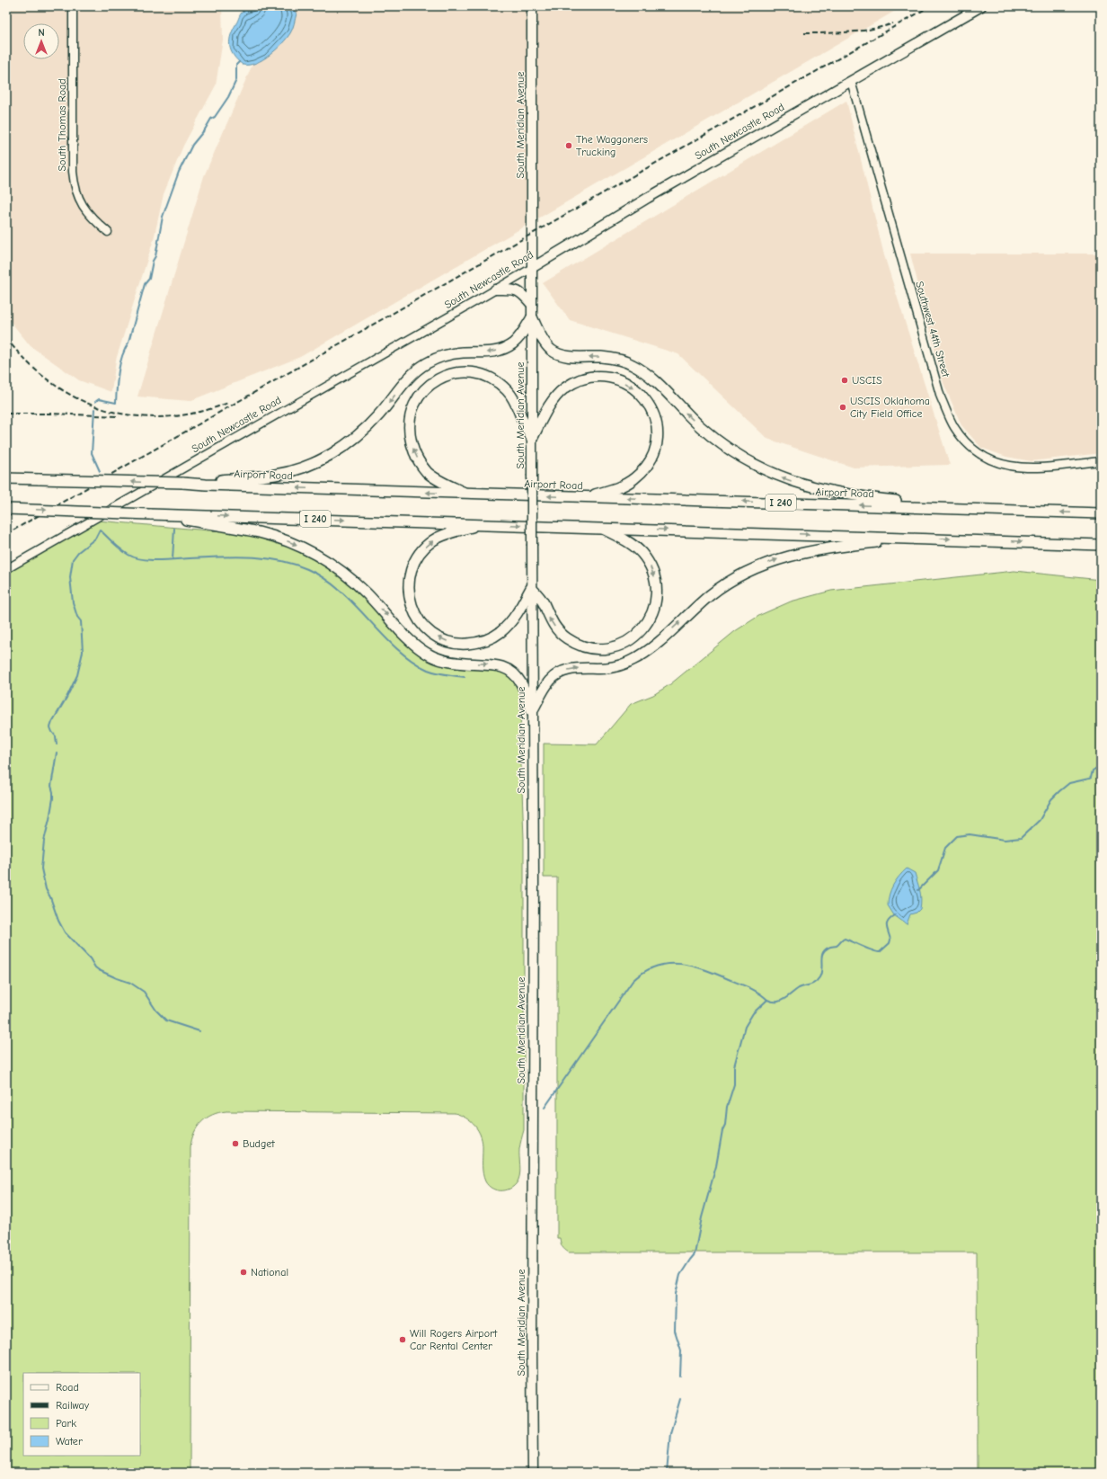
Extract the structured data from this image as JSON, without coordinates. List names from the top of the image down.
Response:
{
  "streets": {
    "highway": ["Airport Road", "I 240"],
    "main road": ["South Meridian Avenue", "South Newcastle Road"],
    "street": ["South Thomas Road", "Southwest 44th Street"]
  },
  "crossings": [
    ["South Meridian Avenue", "South Newcastle Road"],
    ["South Newcastle Road", "Southwest 44th Street"]
  ],
  "places": [
    "The Waggoners Trucking",
    "USCIS",
    "USCIS Oklahoma City Field Office",
    "Budget",
    "National",
    "Will Rogers Airport Car Rental Center"
  ],
  "legend": [
    "Road",
    "Railway",
    "Park",
    "Water"
  ],
  "north": "top"
}
